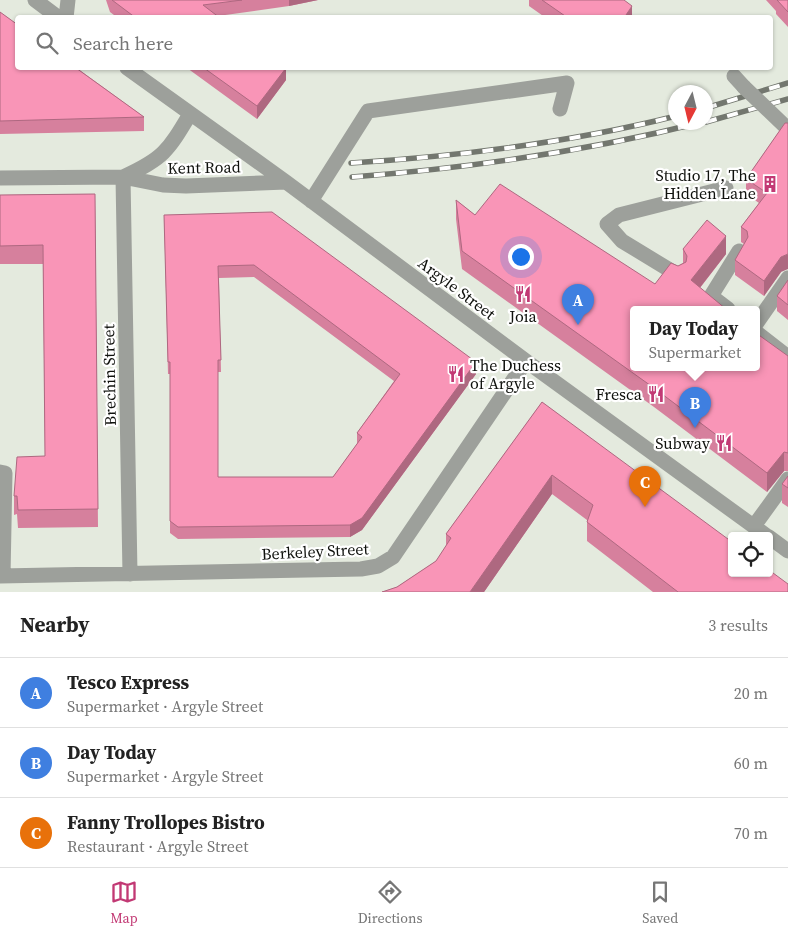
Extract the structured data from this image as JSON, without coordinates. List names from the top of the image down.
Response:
{
  "streets": {
    "street": [
      "Kent Road",
      "Argyle Street",
      "Brechin Street",
      "Berkeley Street"
    ]
  },
  "crossings": [
    ["Kent Road", "Argyle Street"],
    ["Kent Road", "Brechin Street"],
    ["Argyle Street", "Berkeley Street"],
    ["Brechin Street", "Berkeley Street"]
  ],
  "places": {
    "building": ["Studio 17, The Hidden Lane"],
    "restaurant": [
      "Joia",
      "The Duchess of Argyle",
      "Fresca",
      "Subway"
    ]
  },
  "north": "bottom",
  "page": {
    "search": "Search here",
    "pins": ["A", "B", "C"],
    "popup": ["Day Today", "Supermarket"],
    "heading": ["Nearby", "3 results"],
    "list": [
      {
        "mark": "A",
        "name": "Tesco Express",
        "note": "Supermarket · Argyle Street",
        "value": "20 m"
      },
      {
        "mark": "B",
        "name": "Day Today",
        "note": "Supermarket · Argyle Street",
        "value": "60 m"
      },
      {
        "mark": "C",
        "name": "Fanny Trollopes Bistro",
        "note": "Restaurant · Argyle Street",
        "value": "70 m"
      }
    ],
    "nav": ["Map", "Directions", "Saved"]
  }
}
